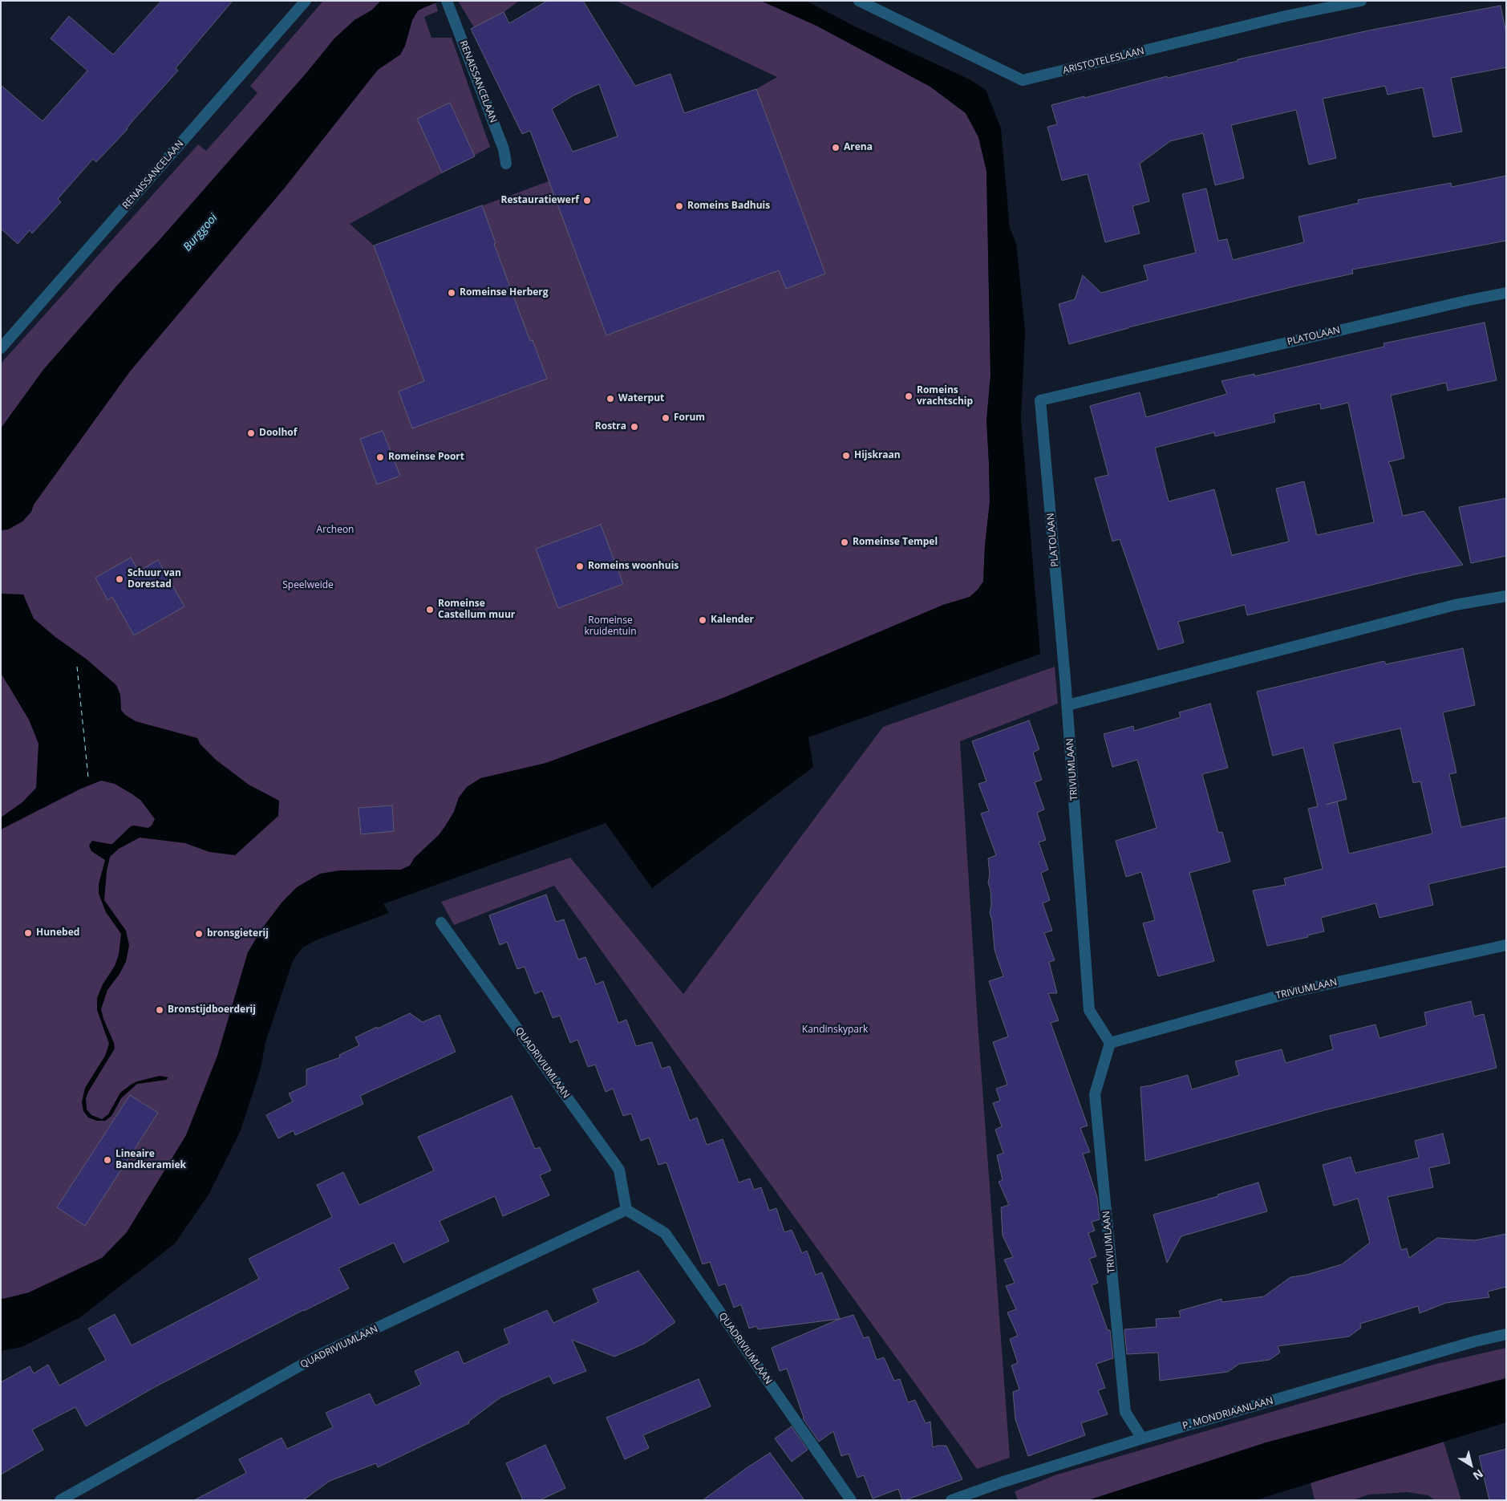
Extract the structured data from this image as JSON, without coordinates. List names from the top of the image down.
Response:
{
  "streets": {
    "street": [
      "ARISTOTELESLAAN",
      "RENAISSANCELAAN",
      "PLATOLAAN",
      "TRIVIUMLAAN",
      "QUADRIVIUMLAAN",
      "P. MONDRIAANLAAN"
    ]
  },
  "crossings": [
    ["PLATOLAAN", "TRIVIUMLAAN"],
    ["TRIVIUMLAAN", "P. MONDRIAANLAAN"]
  ],
  "water": ["Burggooi"],
  "parks": [
    "Archeon",
    "Speelweide",
    "Romeinse kruidentuin",
    "Kandinskypark"
  ],
  "places": [
    "Arena",
    "Restauratiewerf",
    "Romeins Badhuis",
    "Romeinse Herberg",
    "Romeins vrachtschip",
    "Waterput",
    "Forum",
    "Rostra",
    "Doolhof",
    "Hijskraan",
    "Romeinse Poort",
    "Romeinse Tempel",
    "Romeins woonhuis",
    "Schuur van Dorestad",
    "Romeinse Castellum muur",
    "Kalender",
    "Hunebed",
    "bronsgieterij",
    "Bronstijdboerderij",
    "Lineaire Bandkeramiek"
  ],
  "north": "bottom right"
}
